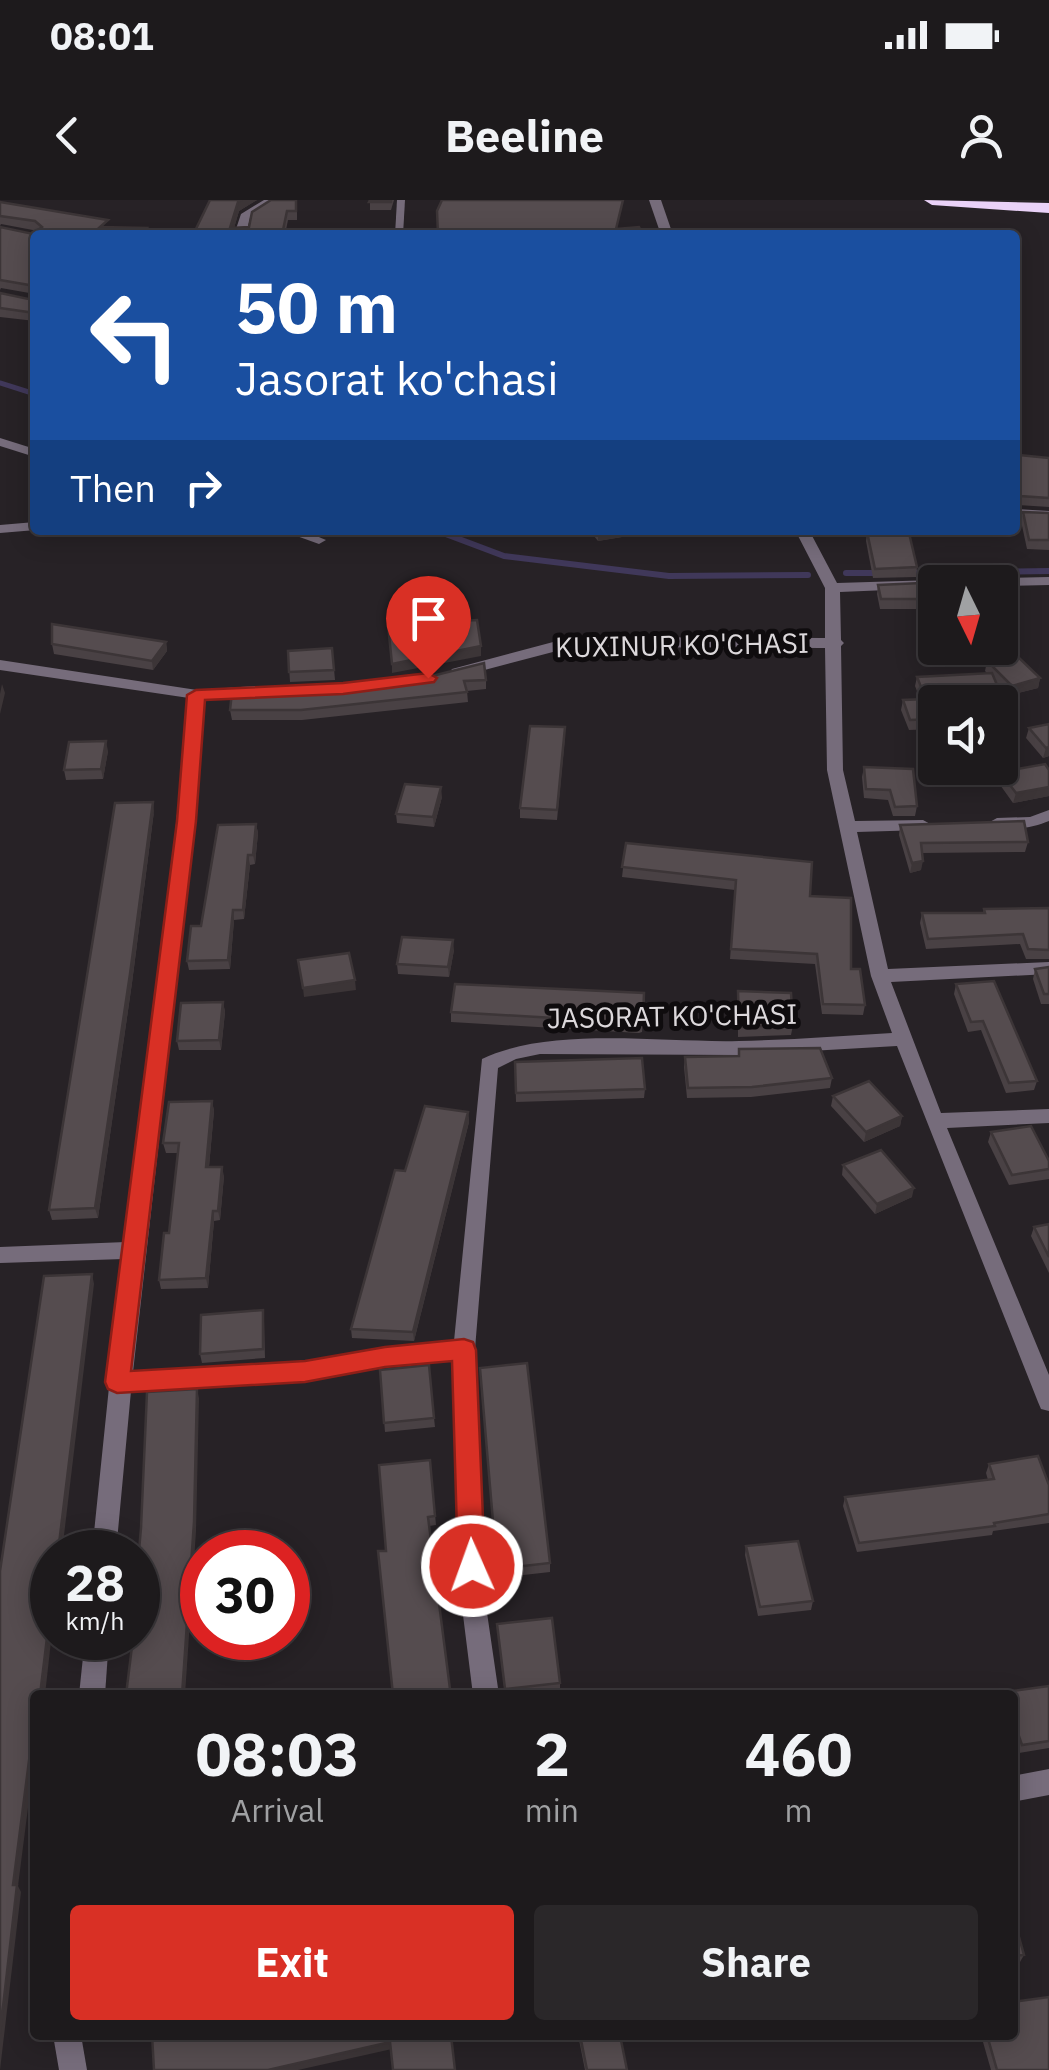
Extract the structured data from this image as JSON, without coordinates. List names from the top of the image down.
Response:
{
  "streets": {
    "street": ["KUXINUR KO'CHASI", "JASORAT KO'CHASI"]
  },
  "north": "bottom",
  "page": {
    "status": "08:01",
    "header": "Beeline",
    "turn": ["50 m", "Jasorat ko'chasi"],
    "then": "Then",
    "speed": "28 km/h",
    "limit": "30",
    "eta": [
      "08:03",
      "Arrival",
      "2",
      "min",
      "460",
      "m"
    ],
    "buttons": ["Exit", "Share"]
  }
}
